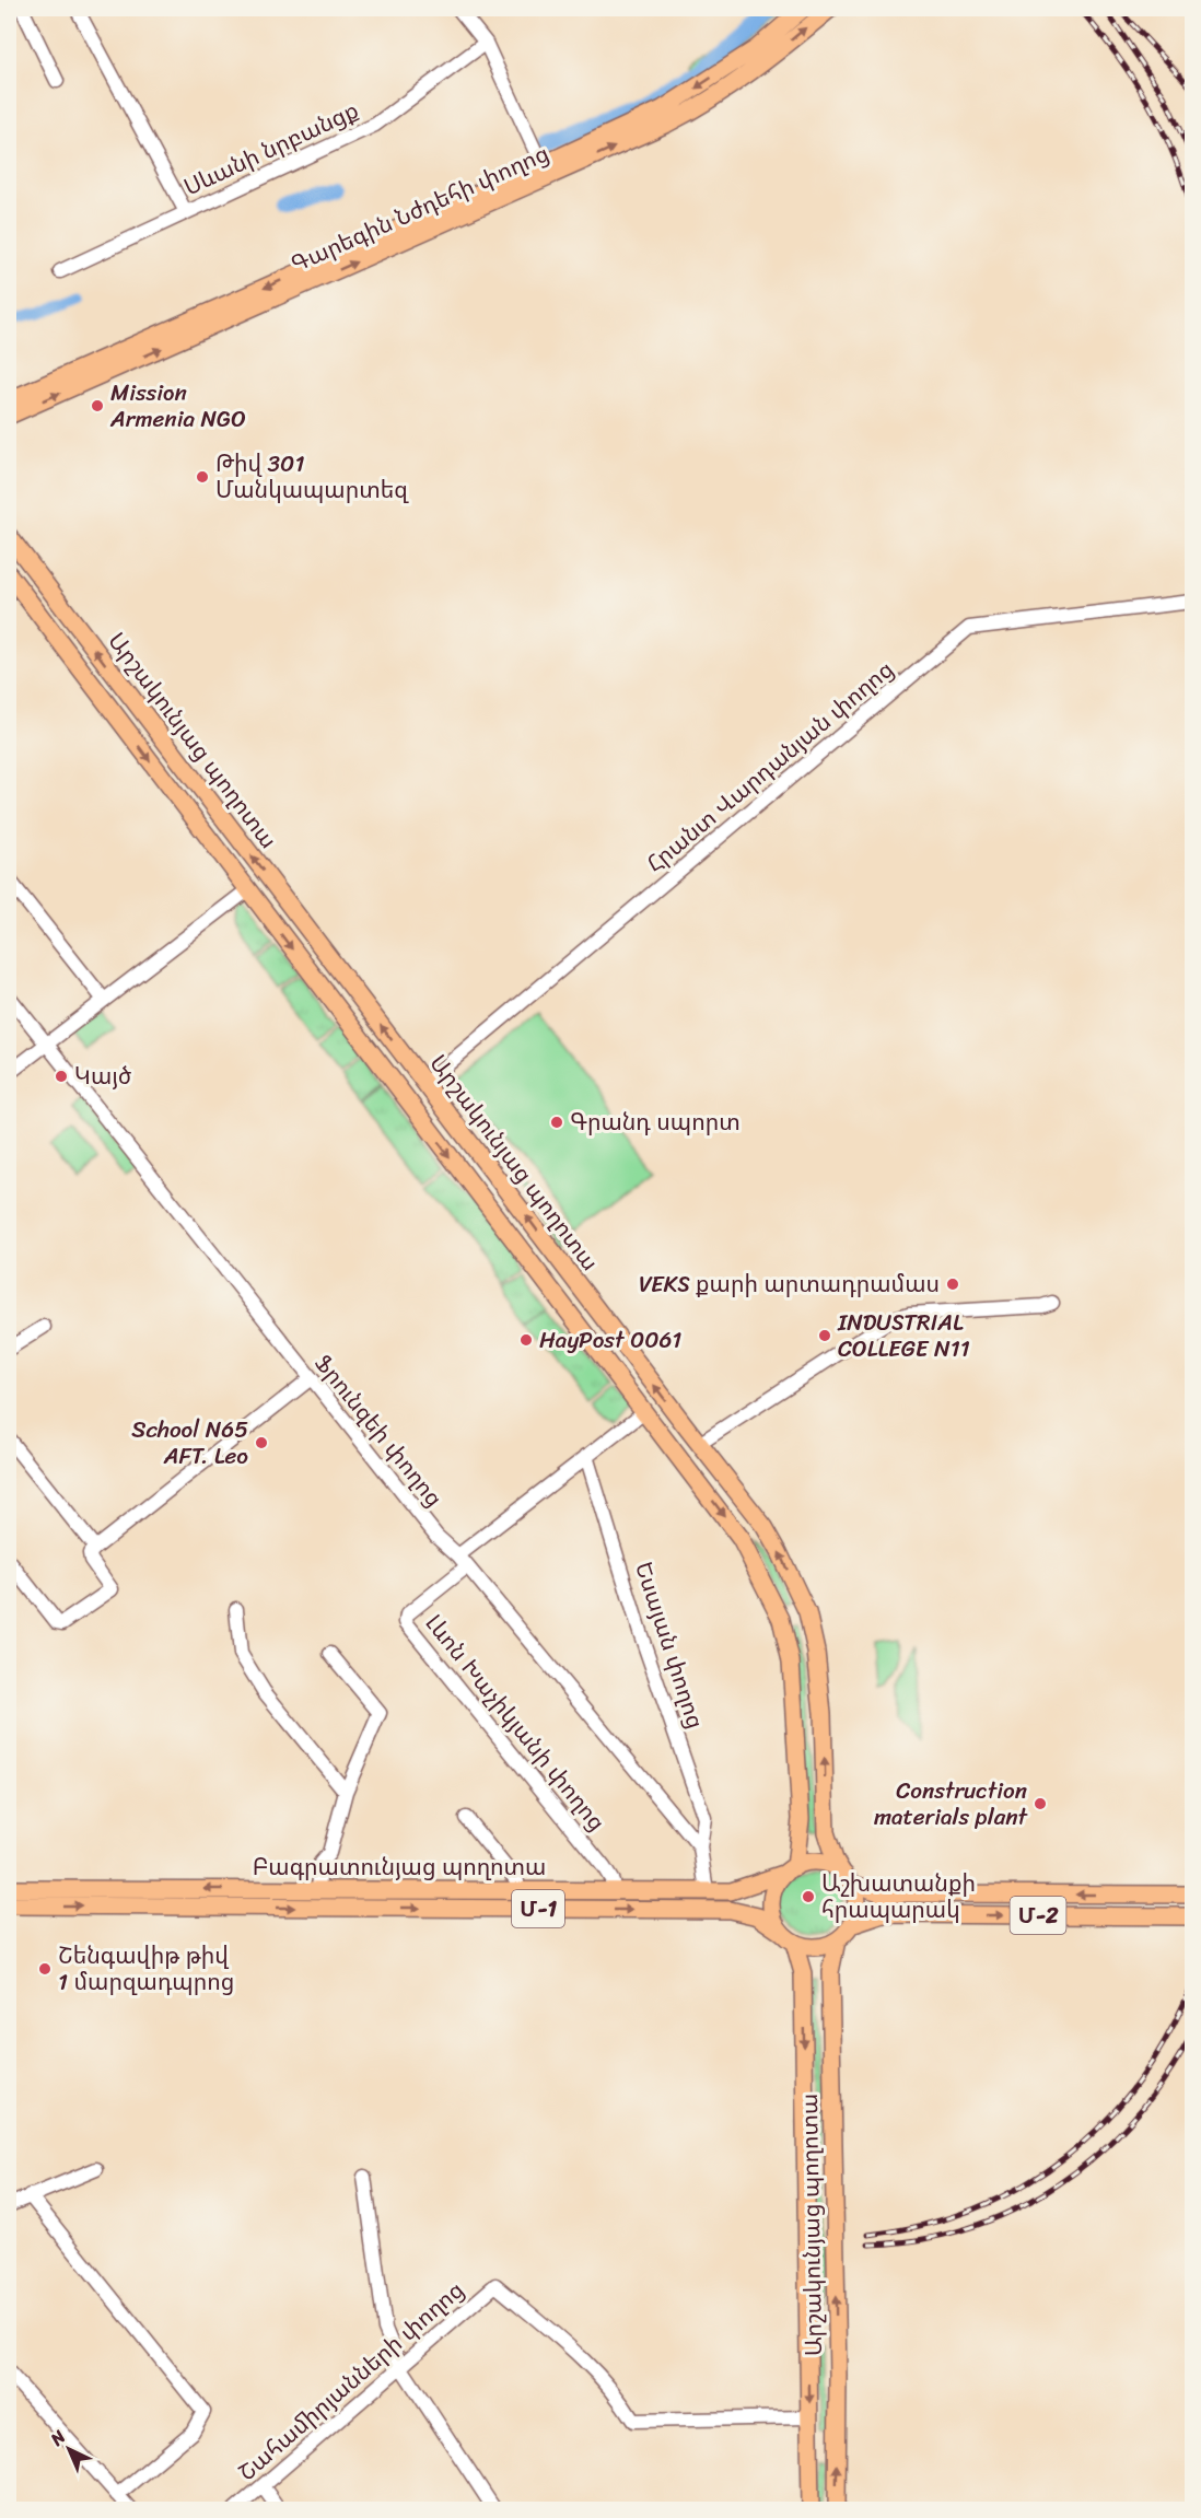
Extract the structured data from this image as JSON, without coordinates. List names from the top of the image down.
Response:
{
  "streets": {
    "main road": [
      "Գարեգին Նժդեհի փողոց",
      "Արշակունյաց պողոտա",
      "Բագրատունյաց պողոտա",
      "Մ-1",
      "Մ-2"
    ],
    "street": [
      "Սևանի նրբանցք",
      "Հրանտ Վարդանյան փողոց",
      "Ֆրունզեի փողոց",
      "Եսայան փողոց",
      "Լևոն Խաչիկյանի փողոց",
      "Շահամիրյանների փողոց"
    ]
  },
  "crossings": [
    ["Արշակունյաց պողոտա", "Հրանտ Վարդանյան փողոց"],
    ["Արշակունյաց պողոտա", "Լևոն Խաչիկյանի փողոց"],
    ["Արշակունյաց պողոտա", "Բագրատունյաց պողոտա"],
    ["Արշակունյաց պողոտա", "Մ-2"],
    ["Արշակունյաց պողոտա", "Շահամիրյանների փողոց"],
    ["Ֆրունզեի փողոց", "Եսայան փողոց"],
    ["Ֆրունզեի փողոց", "Լևոն Խաչիկյանի փողոց"],
    ["Եսայան փողոց", "Լևոն Խաչիկյանի փողոց"],
    ["Լևոն Խաչիկյանի փողոց", "Բագրատունյաց պողոտա"],
    ["Բագրատունյաց պողոտա", "Մ-2"]
  ],
  "places": [
    "Mission Armenia NGO",
    "Թիվ 301 Մանկապարտեզ",
    "Կայծ",
    "Գրանդ սպորտ",
    "VEKS քարի արտադրամաս",
    "INDUSTRIAL COLLEGE N11",
    "HayPost 0061",
    "School N65 AFT. Leo",
    "Construction materials plant",
    "Աշխատանքի հրապարակ",
    "Շենգավիթ թիվ 1 մարզադպրոց"
  ],
  "north": "top left"
}
